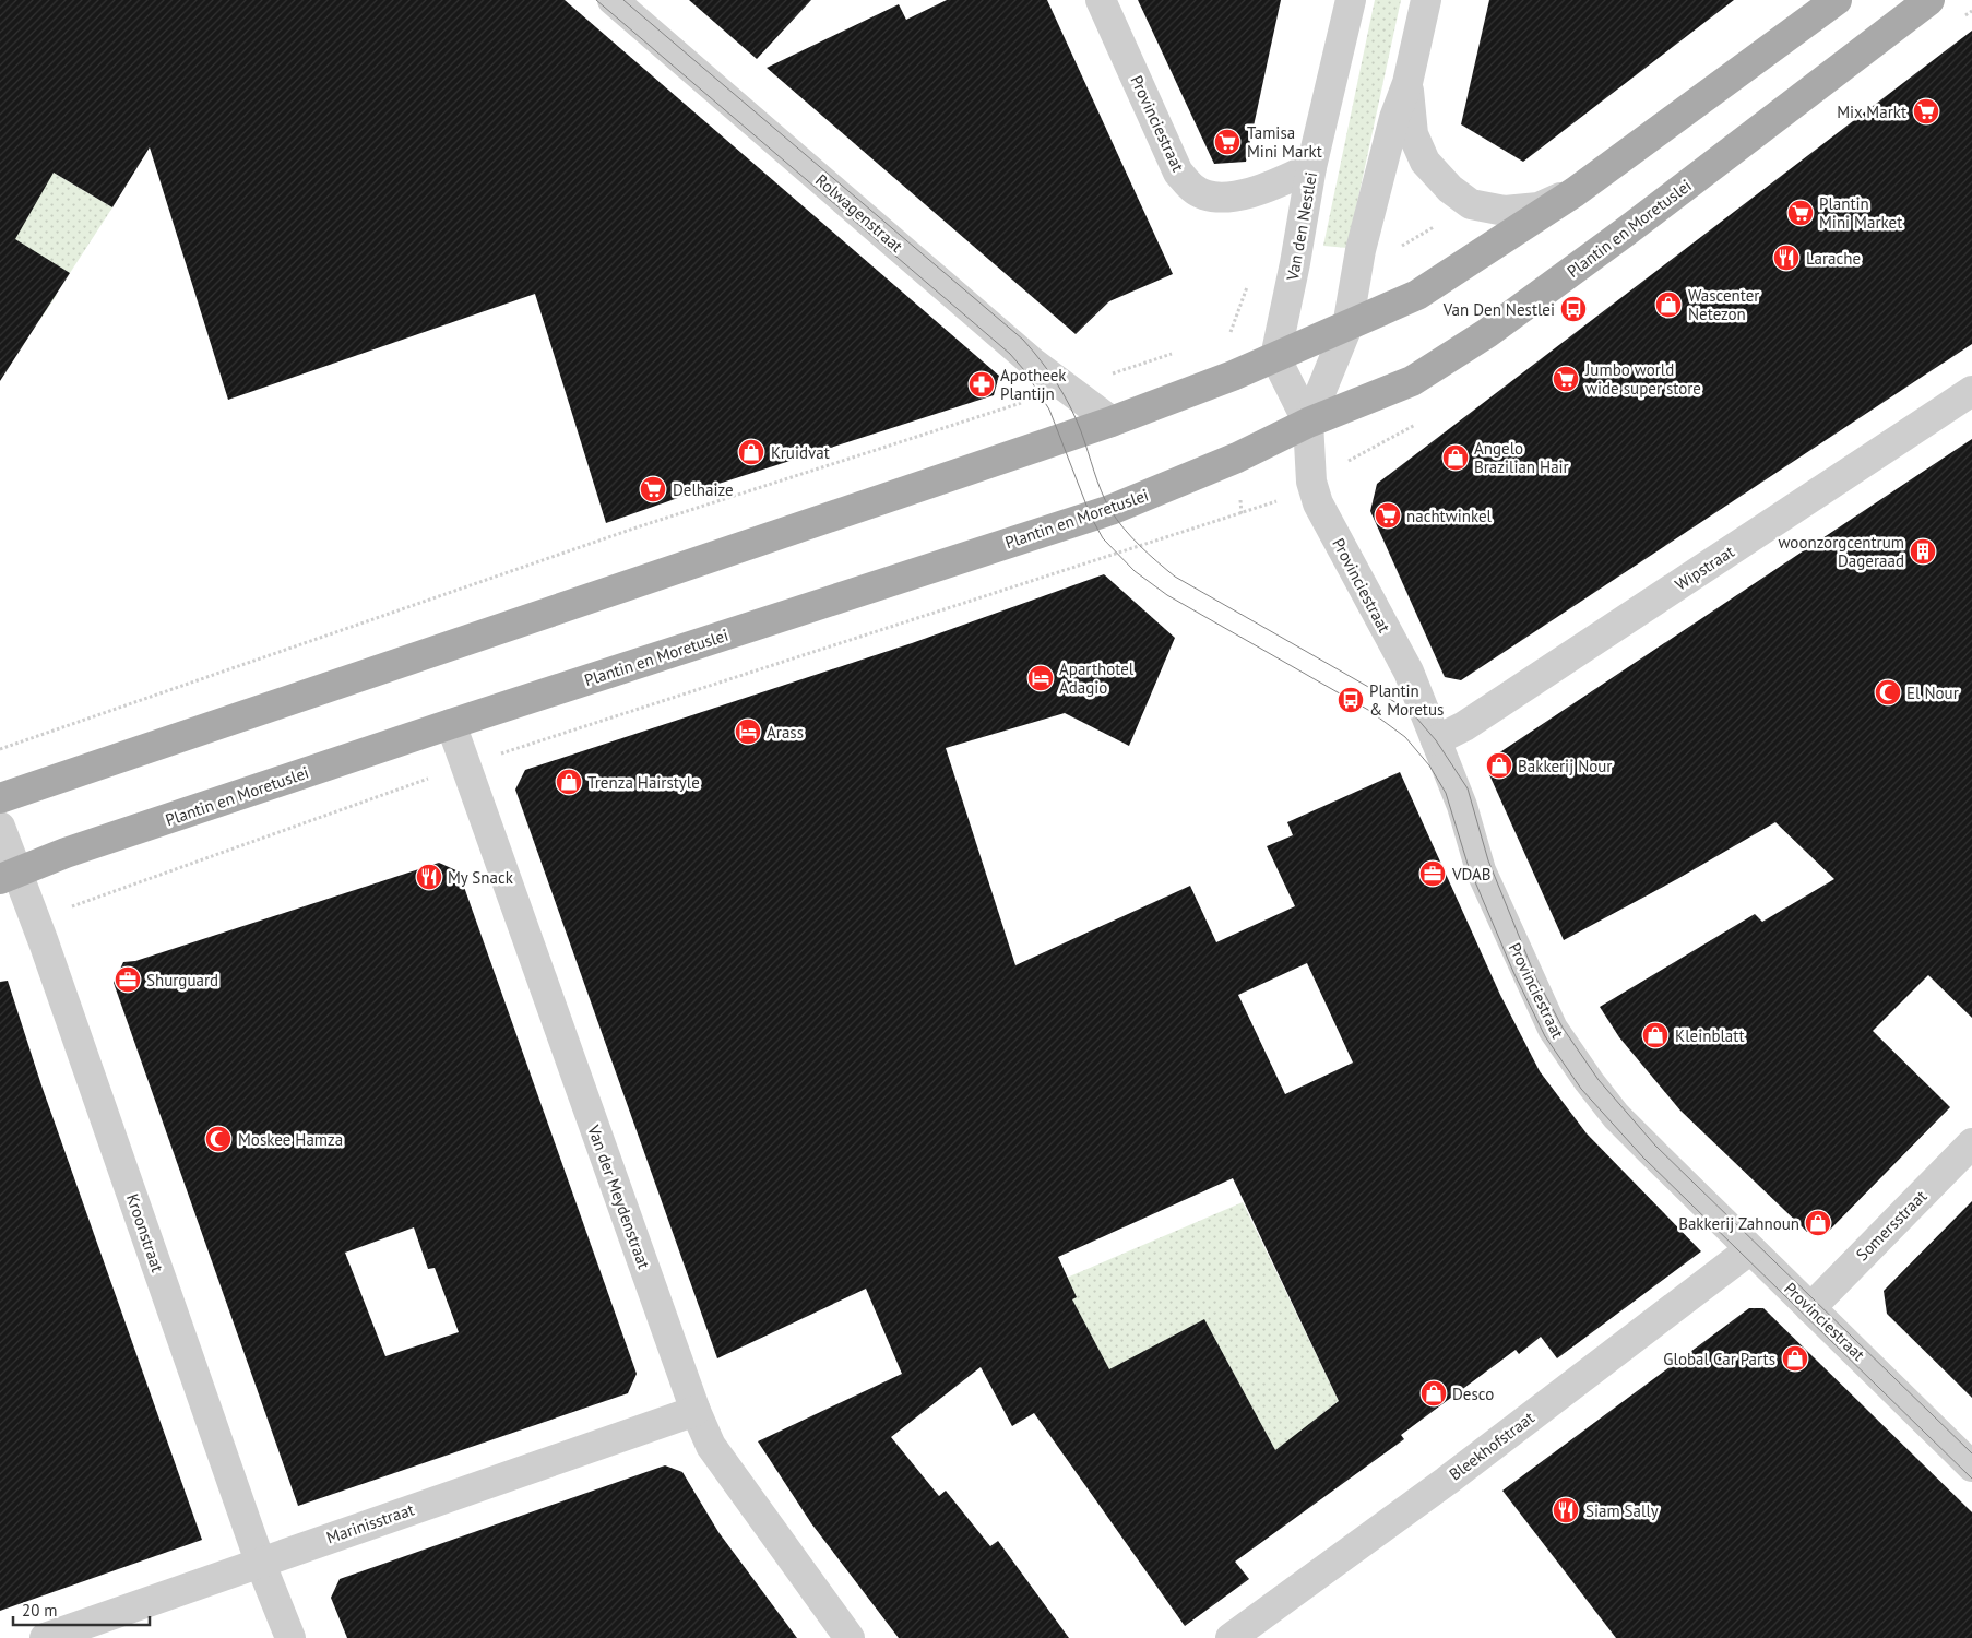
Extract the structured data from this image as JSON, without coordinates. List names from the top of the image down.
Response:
{
  "streets": {
    "main road": ["Plantin en Moretuslei"],
    "street": [
      "Provinciestraat",
      "Rolwagenstraat",
      "Van den Nestlei",
      "Wipstraat",
      "Van der Meydenstraat",
      "Somersstraat",
      "Kroonstraat",
      "Bleekhofstraat",
      "Marinisstraat"
    ]
  },
  "crossings": [
    ["Provinciestraat", "Van den Nestlei"],
    ["Provinciestraat", "Plantin en Moretuslei"],
    ["Provinciestraat", "Wipstraat"],
    ["Provinciestraat", "Somersstraat"],
    ["Provinciestraat", "Bleekhofstraat"],
    ["Plantin en Moretuslei", "Van der Meydenstraat"],
    ["Plantin en Moretuslei", "Kroonstraat"],
    ["Van der Meydenstraat", "Marinisstraat"],
    ["Kroonstraat", "Marinisstraat"]
  ],
  "places": {
    "supermarket": [
      "Mix Markt",
      "Tamisa Mini Markt",
      "Plantin Mini Market",
      "Jumbo world wide super store",
      "Delhaize",
      "nachtwinkel"
    ],
    "restaurant": ["Larache", "My Snack", "Siam Sally"],
    "shop": [
      "Wascenter Netezon",
      "Kruidvat",
      "Angelo Brazilian Hair",
      "Bakkerij Nour",
      "Trenza Hairstyle",
      "Kleinblatt",
      "Bakkerij Zahnoun",
      "Global Car Parts",
      "Desco"
    ],
    "bus stop": ["Van Den Nestlei", "Plantin & Moretus"],
    "pharmacy": ["Apotheek Plantijn"],
    "building": ["woonzorgcentrum Dageraad"],
    "hotel": ["Aparthotel Adagio", "Arass"],
    "mosque": ["El Nour", "Moskee Hamza"],
    "office": ["VDAB", "Shurguard"]
  },
  "scale_bar": "20 m"
}
